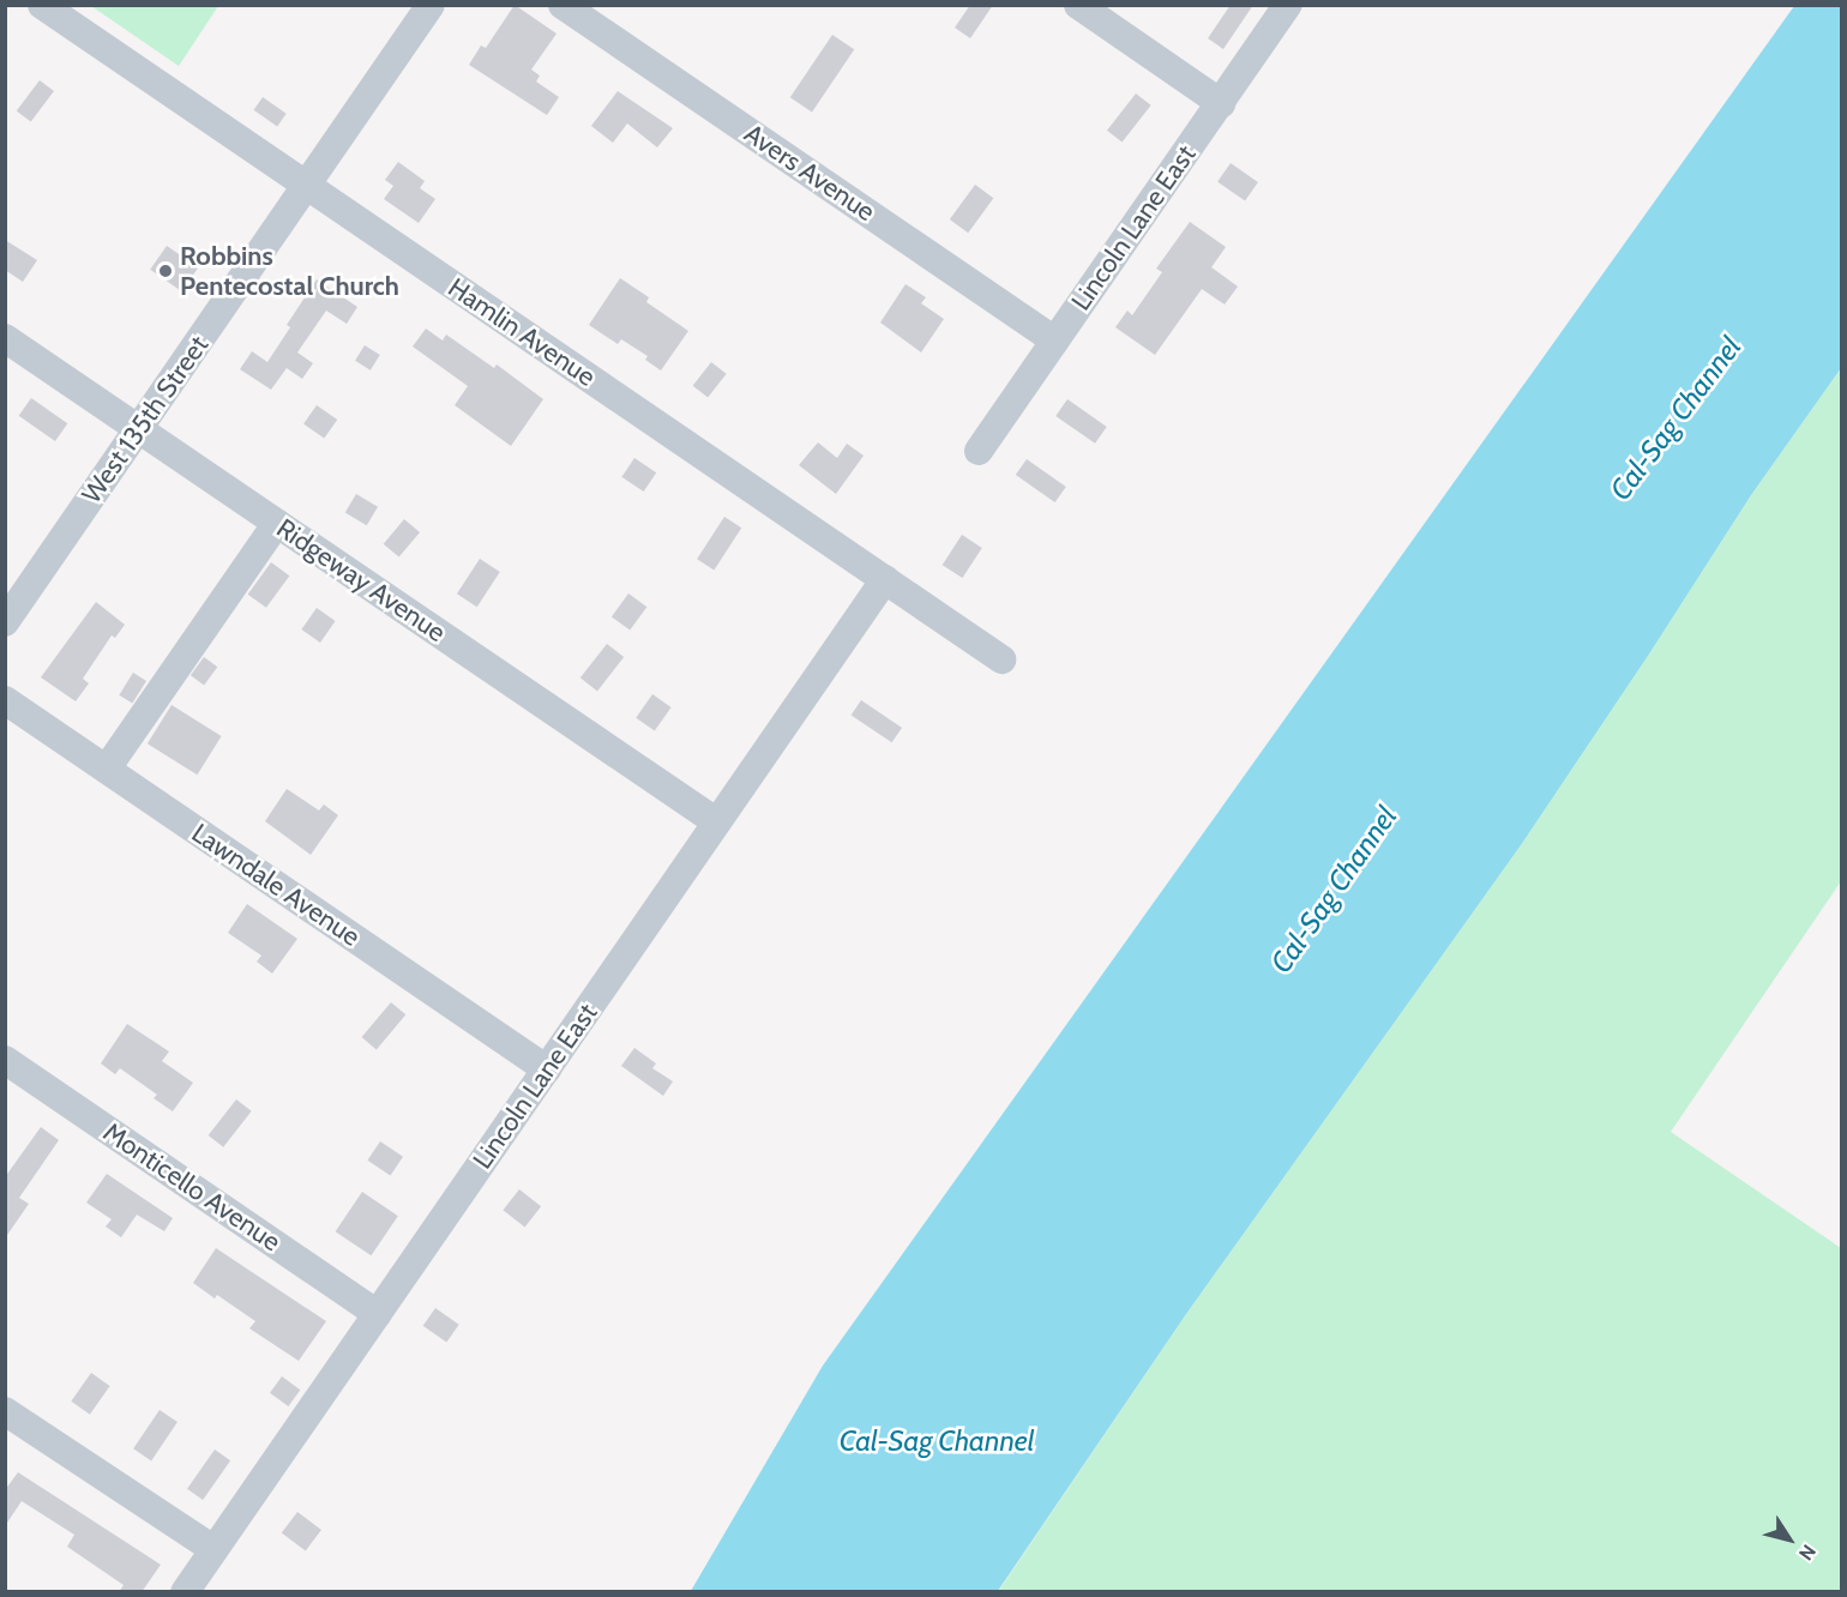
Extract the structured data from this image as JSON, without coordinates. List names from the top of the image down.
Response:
{
  "streets": {
    "street": [
      "Avers Avenue",
      "Lincoln Lane East",
      "Hamlin Avenue",
      "West 135th Street",
      "Ridgeway Avenue",
      "Lawndale Avenue",
      "Monticello Avenue"
    ]
  },
  "crossings": [
    ["Avers Avenue", "Lincoln Lane East"],
    ["Lincoln Lane East", "Hamlin Avenue"],
    ["Lincoln Lane East", "Ridgeway Avenue"],
    ["Lincoln Lane East", "Lawndale Avenue"],
    ["Lincoln Lane East", "Monticello Avenue"],
    ["Hamlin Avenue", "West 135th Street"],
    ["West 135th Street", "Ridgeway Avenue"]
  ],
  "water": ["Cal-Sag Channel"],
  "places": ["Robbins Pentecostal Church"],
  "north": "bottom right"
}
